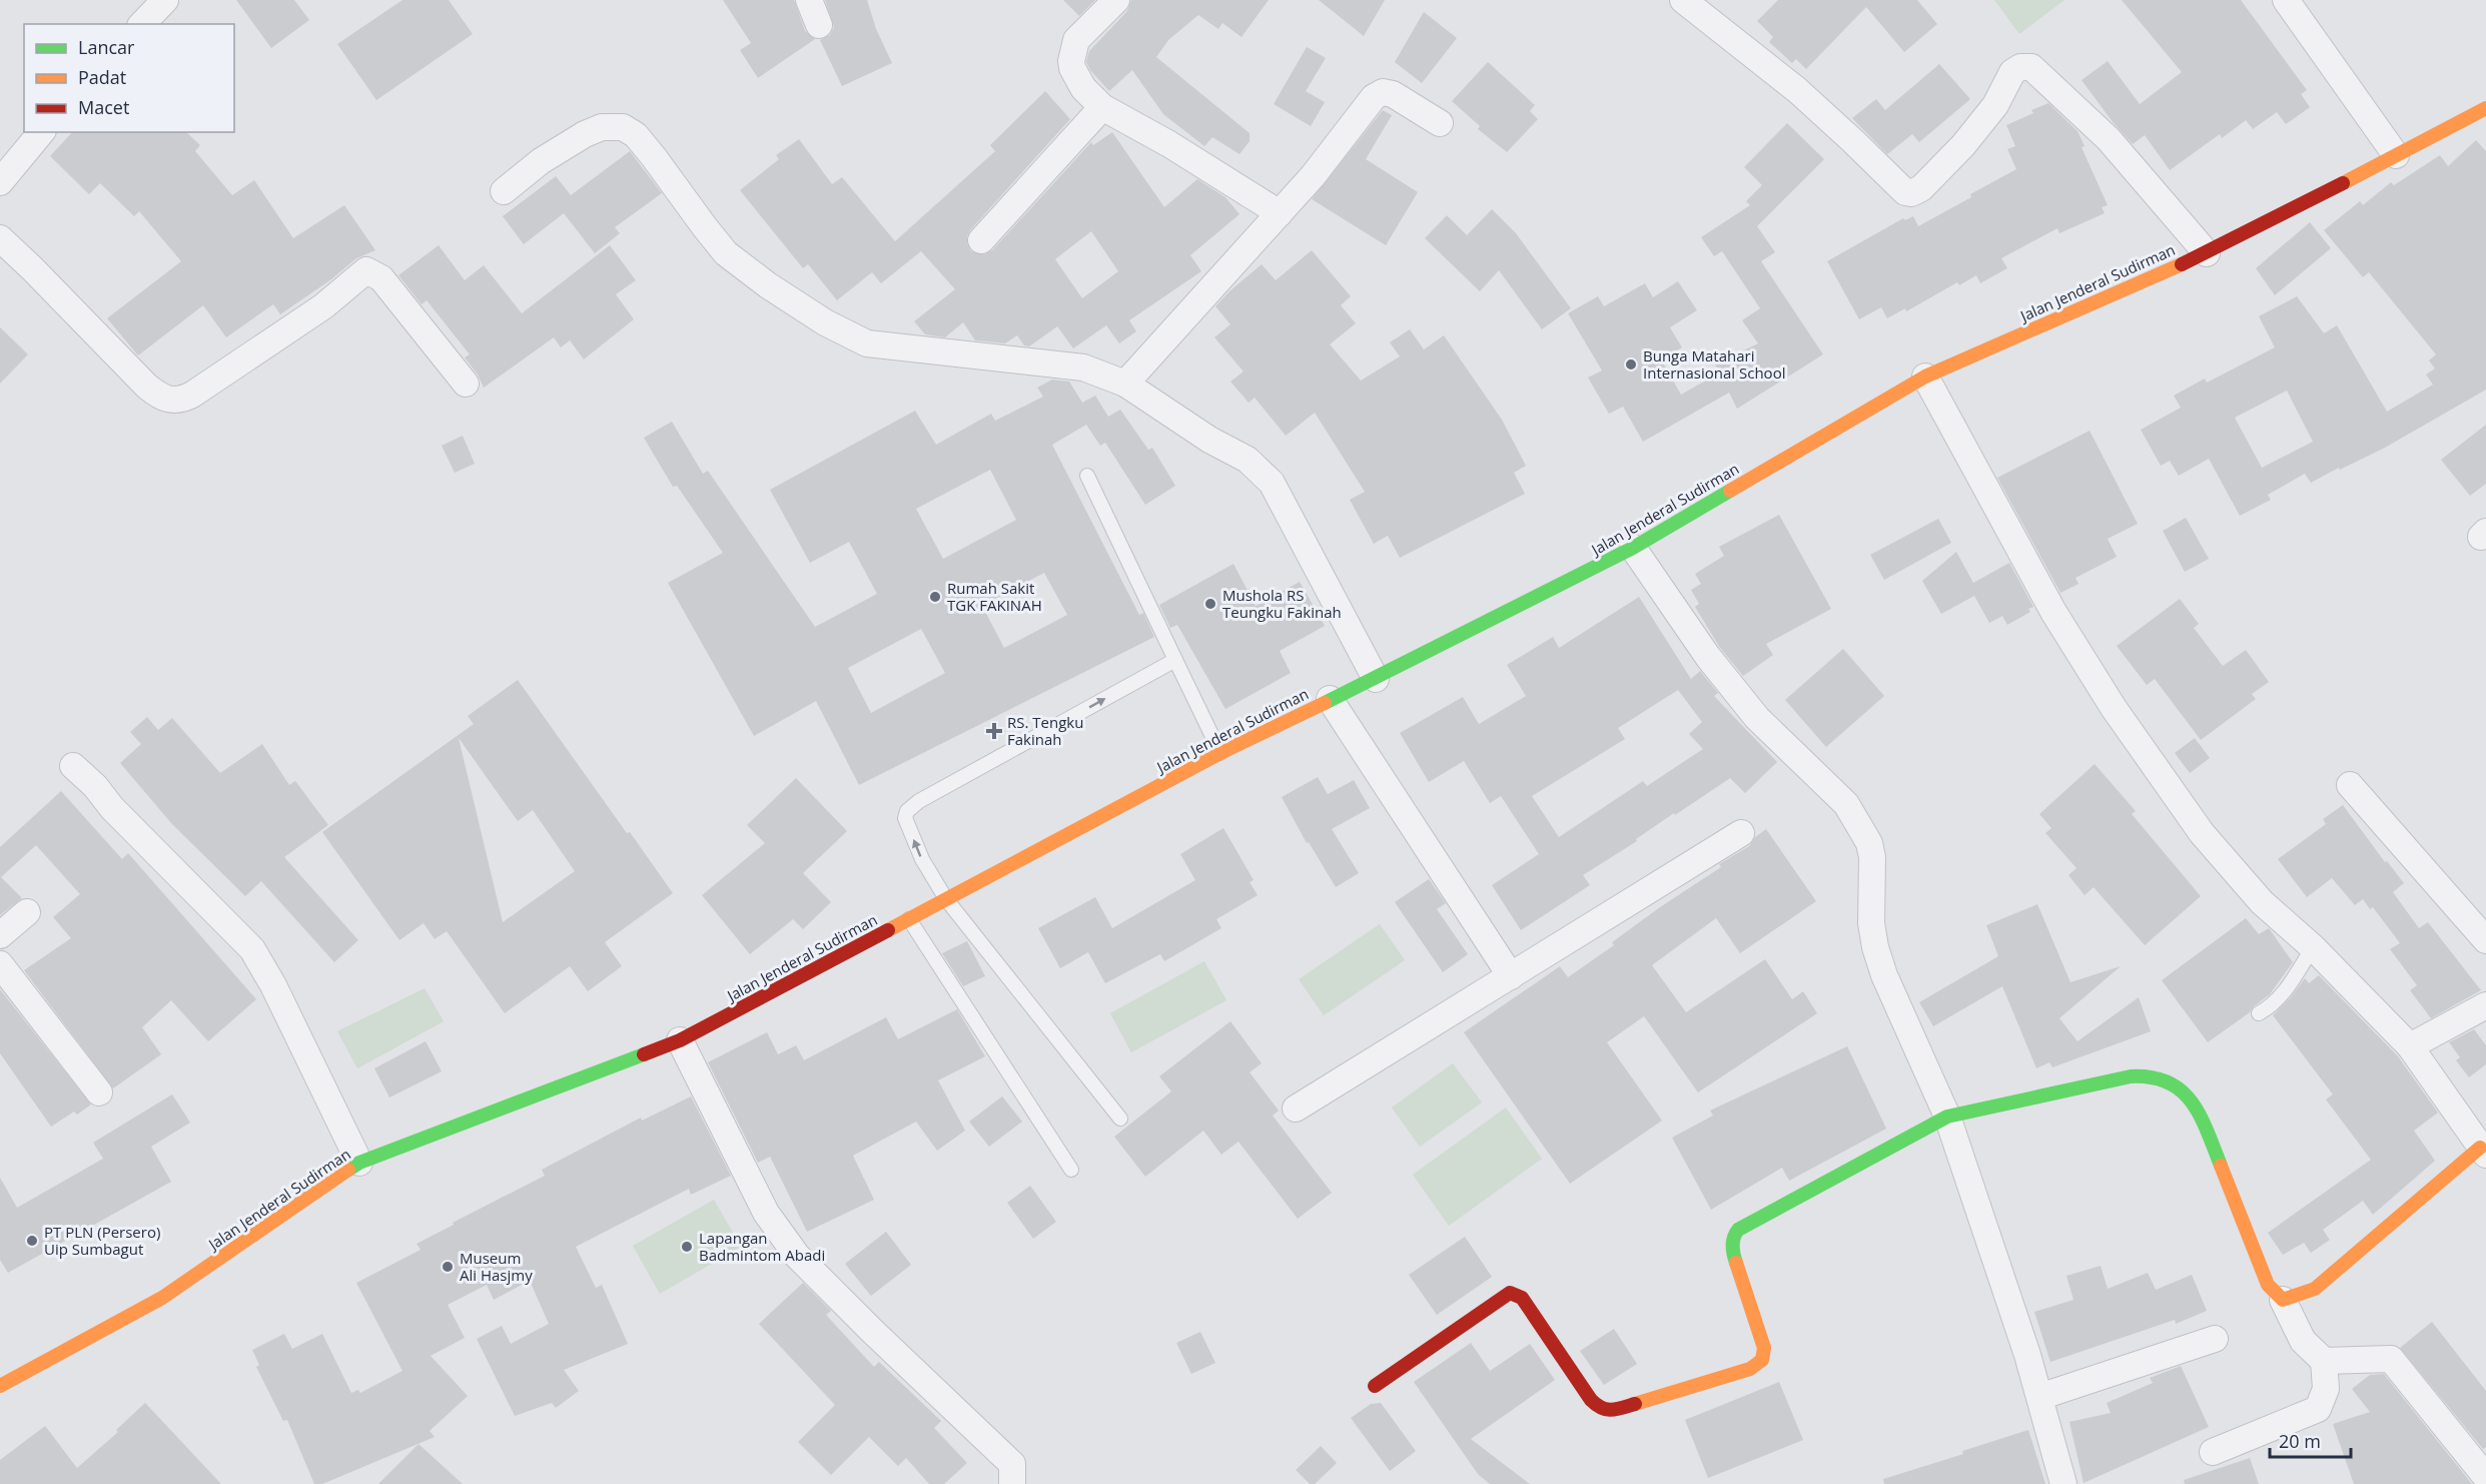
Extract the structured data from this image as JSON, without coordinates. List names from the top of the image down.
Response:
{
  "streets": {
    "street": ["Jalan Jenderal Sudirman"]
  },
  "places": {
    "other": [
      "Bunga Matahari Internasional School",
      "Rumah Sakit TGK FAKINAH",
      "Mushola RS Teungku Fakinah",
      "PT PLN (Persero) Uip Sumbagut",
      "Lapangan Badmintom Abadi",
      "Museum Ali Hasjmy"
    ],
    "health": ["RS. Tengku Fakinah"]
  },
  "legend": ["Lancar", "Padat", "Macet"],
  "scale_bar": "20 m"
}
